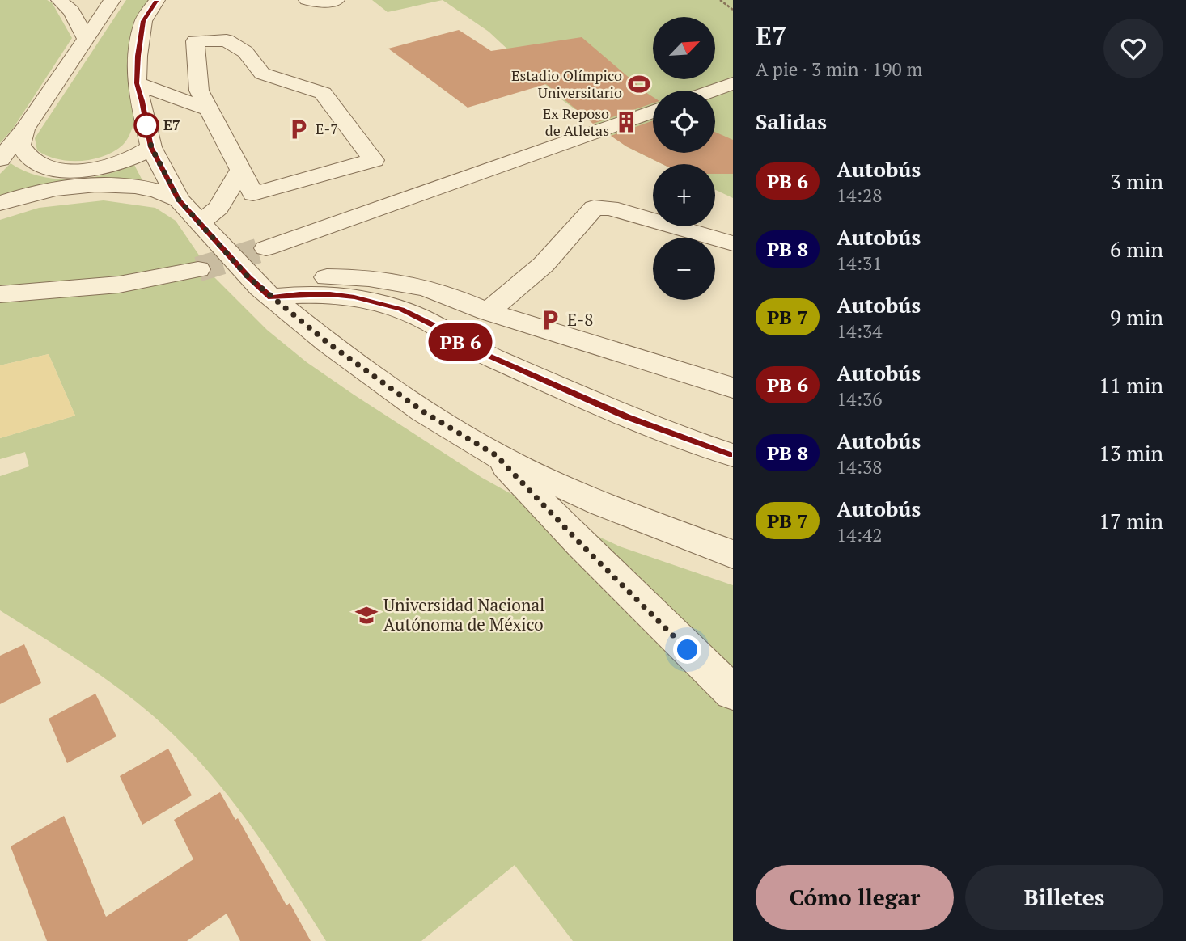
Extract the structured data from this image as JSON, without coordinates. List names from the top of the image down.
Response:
{
  "places": {
    "sports": ["Estadio Olímpico Universitario"],
    "building": ["Ex Reposo de Atletas"],
    "other": ["E7"],
    "parking": ["E-7", "E-8"],
    "school or university": ["Universidad Nacional Autónoma de México"]
  },
  "north": "top right",
  "page": {
    "on_map": "PB 6",
    "heading": [
      ["E7", "A pie · 3 min · 190 m"],
      "Salidas"
    ],
    "map_buttons": ["+", "−"],
    "list": [
      {
        "mark": "PB 6",
        "name": "Autobús",
        "note": "14:28",
        "value": "3 min"
      },
      {
        "mark": "PB 8",
        "name": "Autobús",
        "note": "14:31",
        "value": "6 min"
      },
      {
        "mark": "PB 7",
        "name": "Autobús",
        "note": "14:34",
        "value": "9 min"
      },
      {
        "mark": "PB 6",
        "name": "Autobús",
        "note": "14:36",
        "value": "11 min"
      },
      {
        "mark": "PB 8",
        "name": "Autobús",
        "note": "14:38",
        "value": "13 min"
      },
      {
        "mark": "PB 7",
        "name": "Autobús",
        "note": "14:42",
        "value": "17 min"
      }
    ],
    "buttons": ["Cómo llegar", "Billetes"]
  }
}
